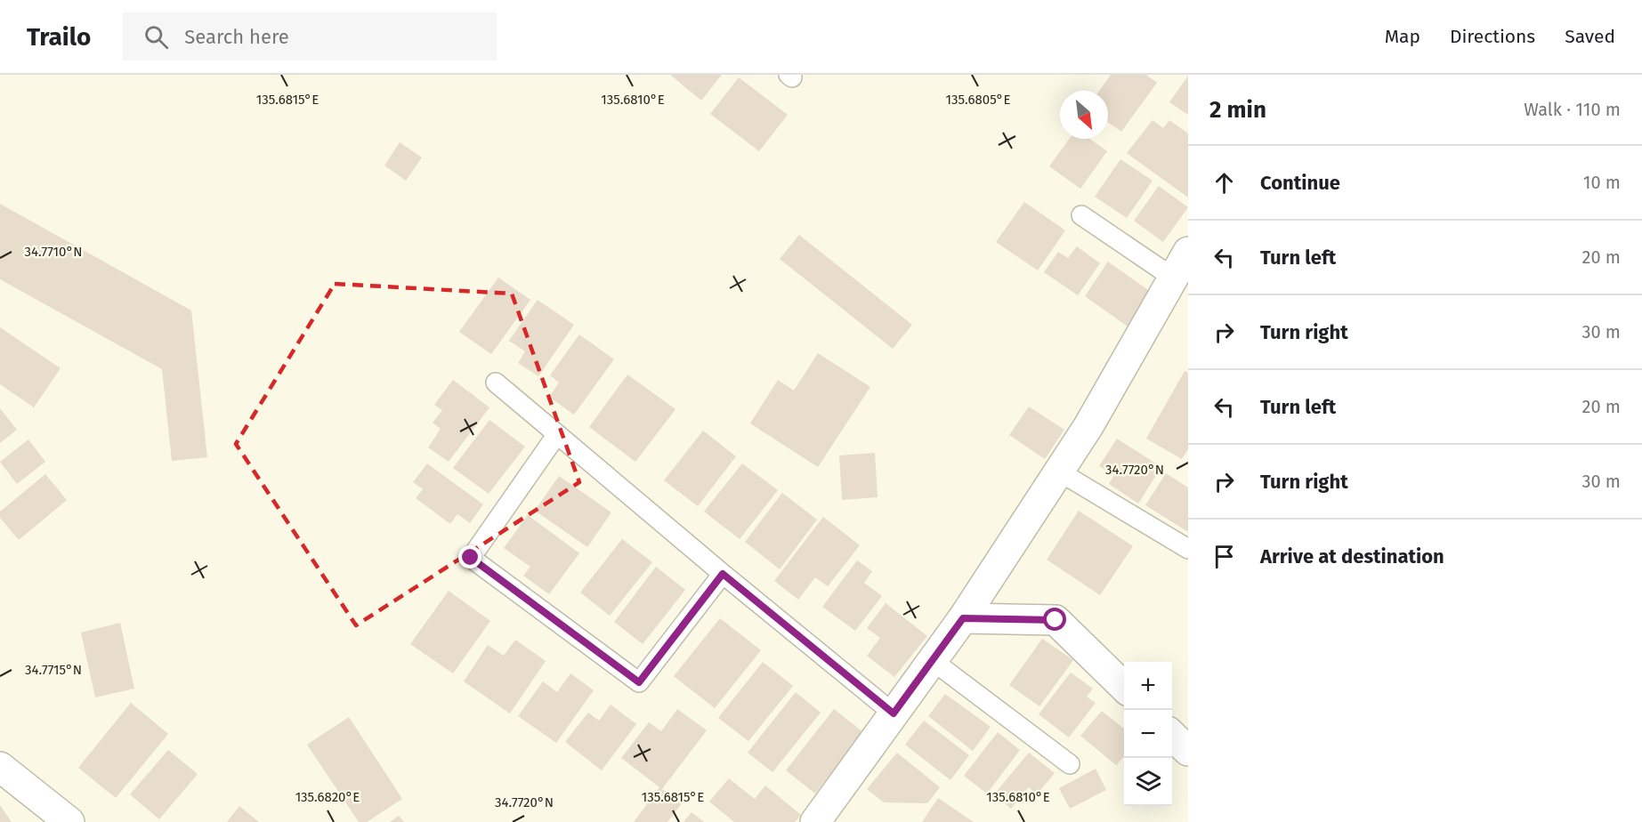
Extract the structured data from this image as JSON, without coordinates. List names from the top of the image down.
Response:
{
  "north": "bottom right",
  "page": {
    "header": "Trailo",
    "search": "Search here",
    "nav": ["Map", "Directions", "Saved"],
    "heading": ["2 min", "Walk · 110 m"],
    "list": [
      ["Continue", "10 m"],
      ["Turn left", "20 m"],
      ["Turn right", "30 m"],
      ["Turn left", "20 m"],
      ["Turn right", "30 m"],
      "Arrive at destination"
    ],
    "map_buttons": ["+", "−"]
  },
  "coordinates": [
    "135.6815°E",
    "135.6810°E",
    "135.6805°E",
    "34.7710°N",
    "34.7720°N",
    "34.7715°N",
    "135.6820°E"
  ]
}
